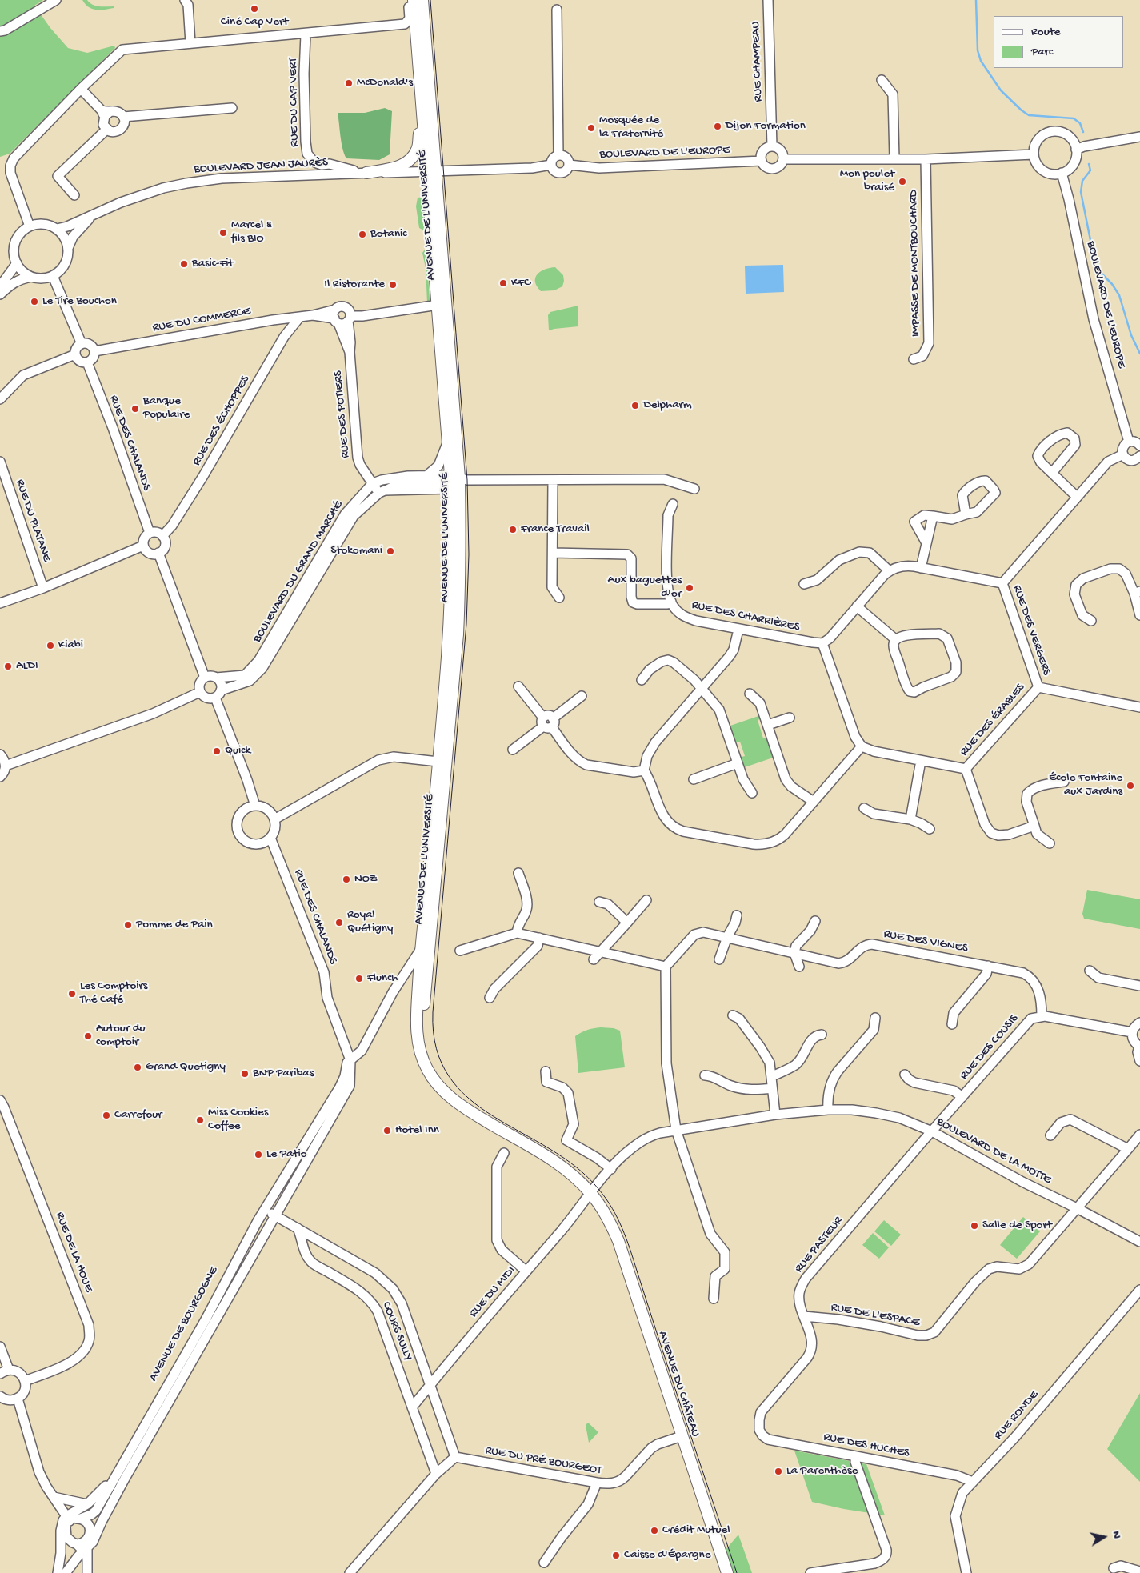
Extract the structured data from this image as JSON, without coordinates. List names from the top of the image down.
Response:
{
  "streets": {
    "main road": ["AVENUE DE L'UNIVERSITÉ", "AVENUE DU CHÂTEAU"],
    "street": [
      "RUE CHAMPEAU",
      "RUE DU CAP VERT",
      "BOULEVARD DE L'EUROPE",
      "BOULEVARD JEAN JAURÈS",
      "IMPASSE DE MONTBOUCHARD",
      "RUE DU COMMERCE",
      "RUE DES POTIERS",
      "RUE DES ÉCHOPPES",
      "RUE DES CHALANDS",
      "RUE DU PLATANE",
      "BOULEVARD DU GRAND MARCHÉ",
      "RUE DES CHARRIÈRES",
      "RUE DES VERGERS",
      "RUE DES ÉRABLES",
      "RUE DES VIGNES",
      "RUE DES COUSIS",
      "BOULEVARD DE LA MOTTE",
      "RUE PASTEUR",
      "RUE DE LA HOUE",
      "RUE DU MIDI",
      "RUE DE L'ESPACE",
      "AVENUE DE BOURGOGNE",
      "COURS SULLY",
      "RUE RONDE",
      "RUE DES HUCHES",
      "RUE DU PRÉ BOURGEOT"
    ]
  },
  "crossings": [
    ["RUE CHAMPEAU", "BOULEVARD DE L'EUROPE"],
    ["RUE DU CAP VERT", "BOULEVARD JEAN JAURÈS"],
    ["BOULEVARD JEAN JAURÈS", "AVENUE DE L'UNIVERSITÉ"],
    ["AVENUE DE L'UNIVERSITÉ", "RUE DU COMMERCE"],
    ["AVENUE DE L'UNIVERSITÉ", "BOULEVARD DU GRAND MARCHÉ"],
    ["AVENUE DE L'UNIVERSITÉ", "AVENUE DU CHÂTEAU"],
    ["RUE DU COMMERCE", "RUE DES POTIERS"],
    ["RUE DU COMMERCE", "RUE DES ÉCHOPPES"],
    ["RUE DU COMMERCE", "RUE DES CHALANDS"],
    ["RUE DES POTIERS", "BOULEVARD DU GRAND MARCHÉ"],
    ["RUE DES ÉCHOPPES", "RUE DES CHALANDS"],
    ["RUE DES CHALANDS", "AVENUE DE BOURGOGNE"],
    ["RUE DES VERGERS", "RUE DES ÉRABLES"],
    ["RUE DES VIGNES", "RUE DES COUSIS"],
    ["RUE DES COUSIS", "BOULEVARD DE LA MOTTE"],
    ["RUE DES COUSIS", "RUE PASTEUR"],
    ["BOULEVARD DE LA MOTTE", "RUE PASTEUR"],
    ["BOULEVARD DE LA MOTTE", "RUE DU MIDI"],
    ["BOULEVARD DE LA MOTTE", "RUE DE L'ESPACE"],
    ["BOULEVARD DE LA MOTTE", "AVENUE DU CHÂTEAU"],
    ["RUE PASTEUR", "RUE DE L'ESPACE"],
    ["RUE PASTEUR", "RUE DES HUCHES"],
    ["RUE DU MIDI", "COURS SULLY"],
    ["RUE DU MIDI", "AVENUE DU CHÂTEAU"],
    ["AVENUE DE BOURGOGNE", "COURS SULLY"],
    ["COURS SULLY", "RUE DU PRÉ BOURGEOT"],
    ["AVENUE DU CHÂTEAU", "RUE DU PRÉ BOURGEOT"],
    ["RUE RONDE", "RUE DES HUCHES"]
  ],
  "places": [
    "Ciné Cap Vert",
    "McDonald's",
    "Dijon Formation",
    "Mosquée de la Fraternité",
    "Mon poulet braisé",
    "Marcel & fils BIO",
    "Botanic",
    "Basic-Fit",
    "KFC",
    "Il Ristorante",
    "Le Tire Bouchon",
    "Delpharm",
    "Banque Populaire",
    "France Travail",
    "Stokomani",
    "Aux baguettes d'or",
    "Kiabi",
    "ALDI",
    "Quick",
    "École Fontaine aux Jardins",
    "NOZ",
    "Royal Quétigny",
    "Pomme de Pain",
    "Flunch",
    "Les Comptoirs Thé Café",
    "Autour du comptoir",
    "Grand Quetigny",
    "BNP Paribas",
    "Carrefour",
    "Miss Cookies Coffee",
    "Hotel Inn",
    "Le Patio",
    "Salle de Sport",
    "La Parenthèse",
    "Crédit Mutuel",
    "Caisse d'Épargne"
  ],
  "legend": ["Route", "Parc"],
  "north": "right"
}
